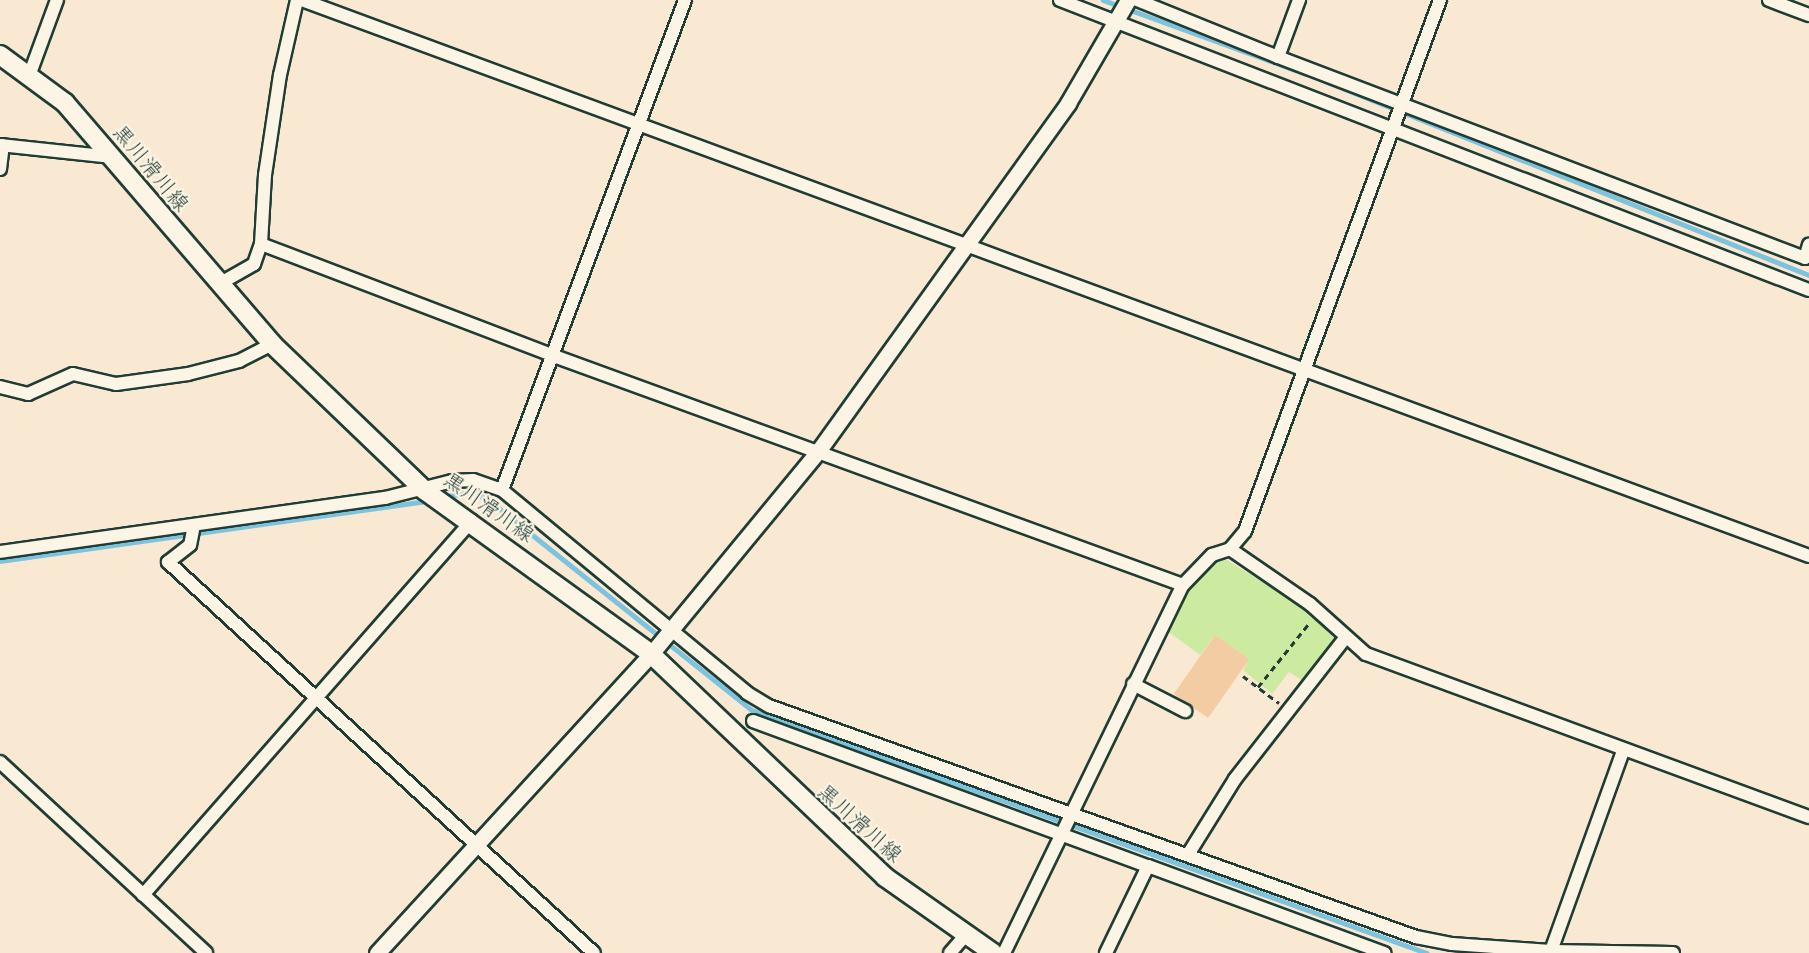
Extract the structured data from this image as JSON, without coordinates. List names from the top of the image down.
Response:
{
  "streets": {
    "main road": ["黒川滑川線"]
  }
}
